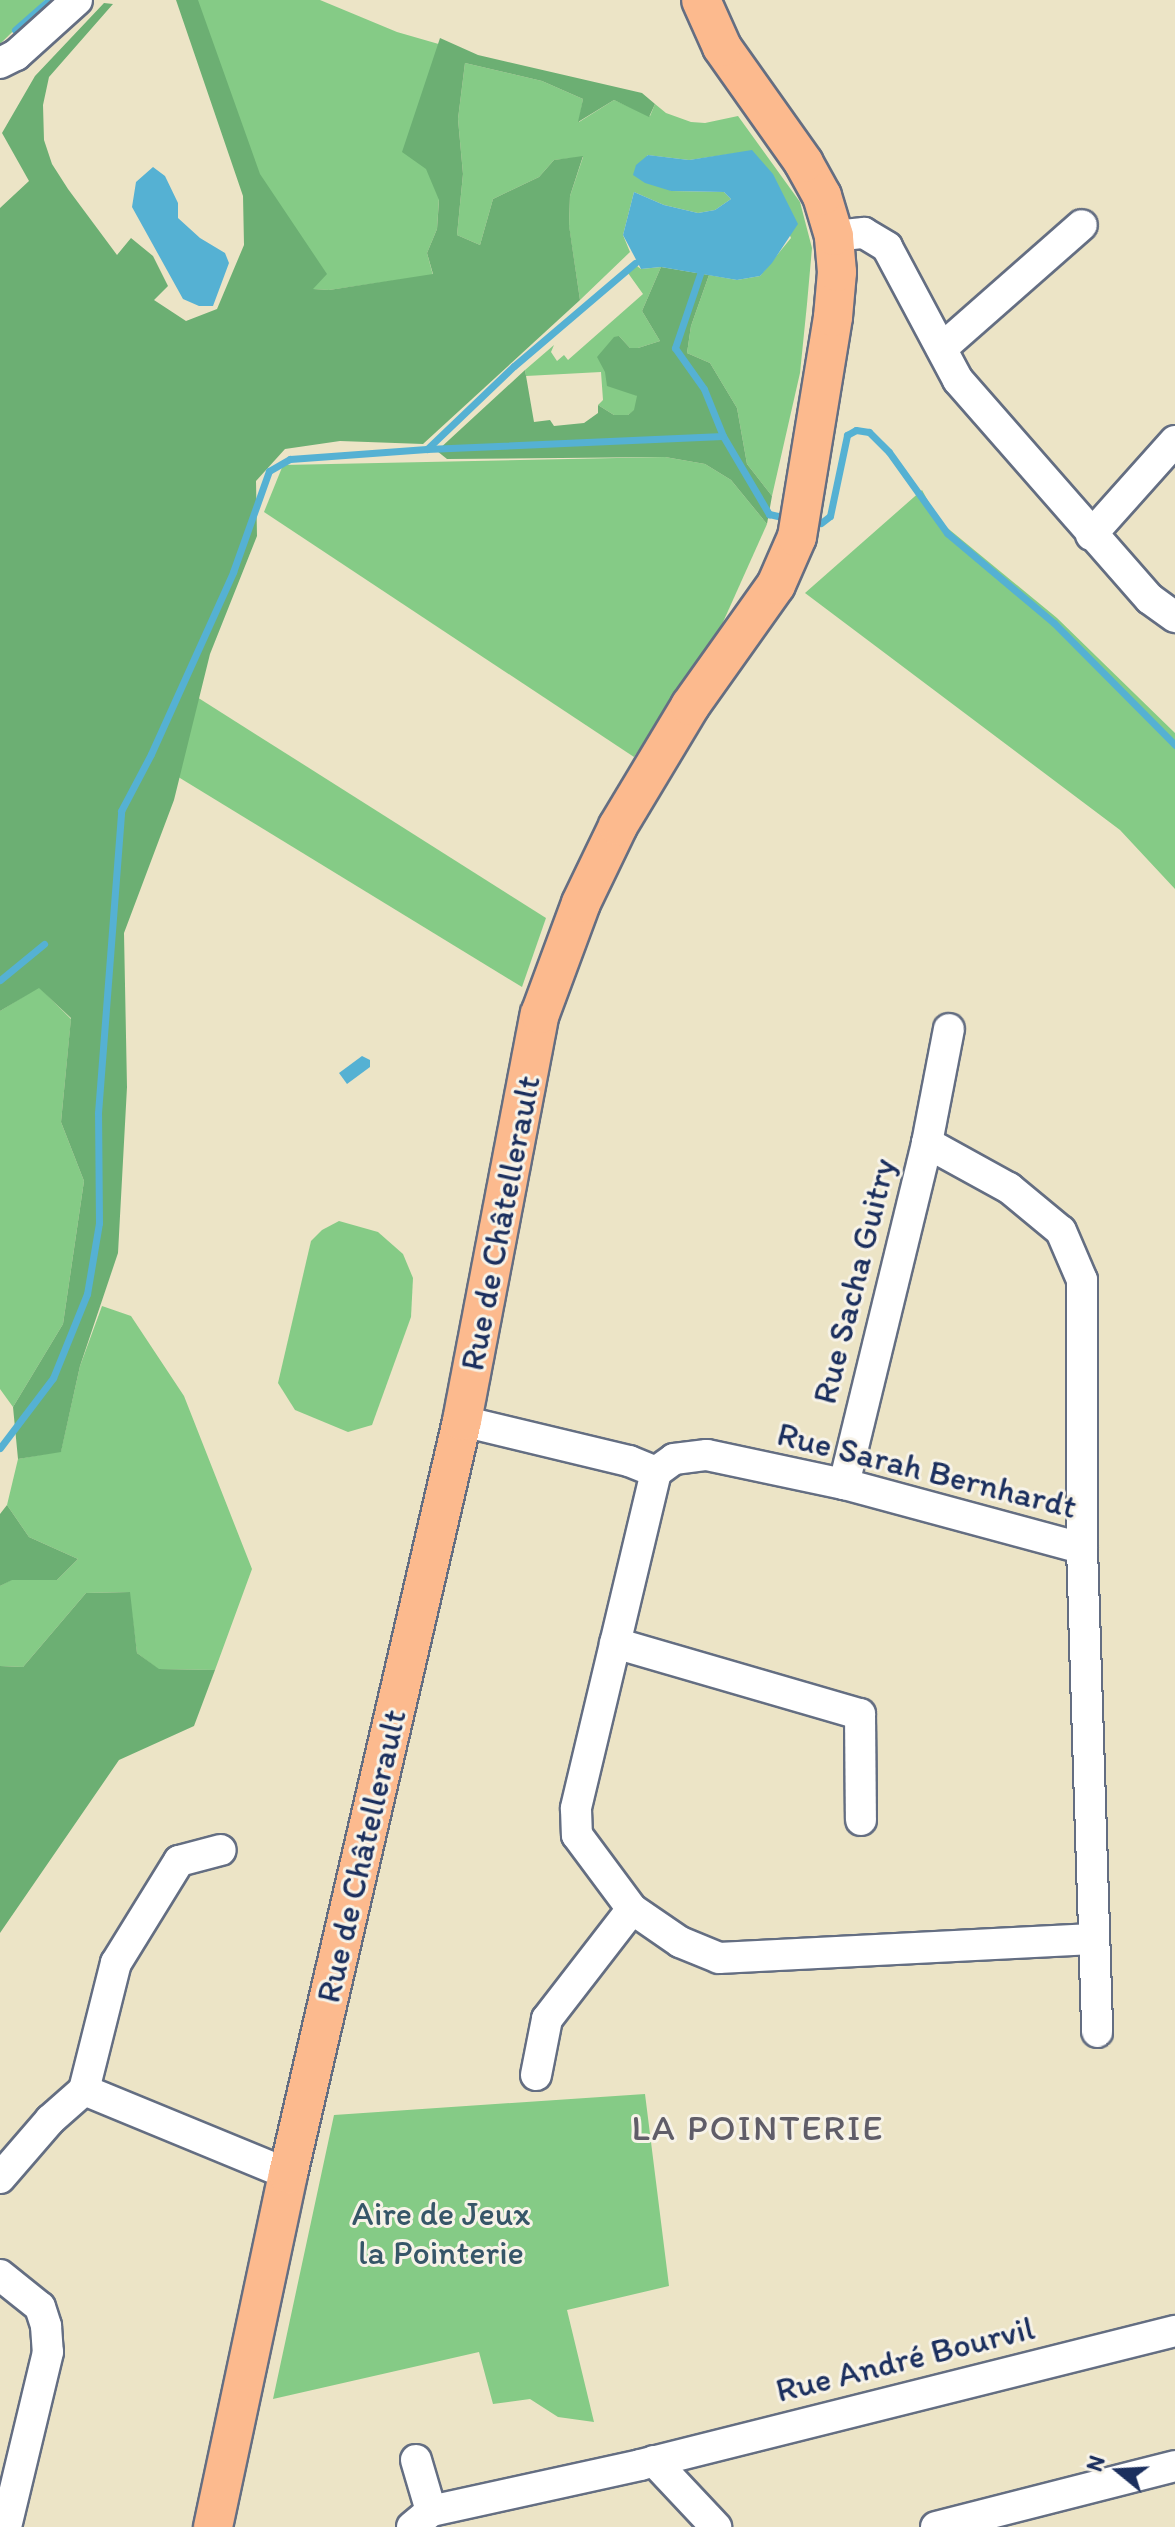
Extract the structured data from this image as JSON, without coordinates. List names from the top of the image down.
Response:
{
  "streets": {
    "main road": ["Rue de Châtellerault"],
    "street": ["Rue Sacha Guitry", "Rue Sarah Bernhardt", "Rue André Bourvil"]
  },
  "crossings": [
    ["Rue Sacha Guitry", "Rue Sarah Bernhardt"]
  ],
  "districts": ["LA POINTERIE"],
  "parks": ["Aire de Jeux la Pointerie"],
  "north": "left"
}
